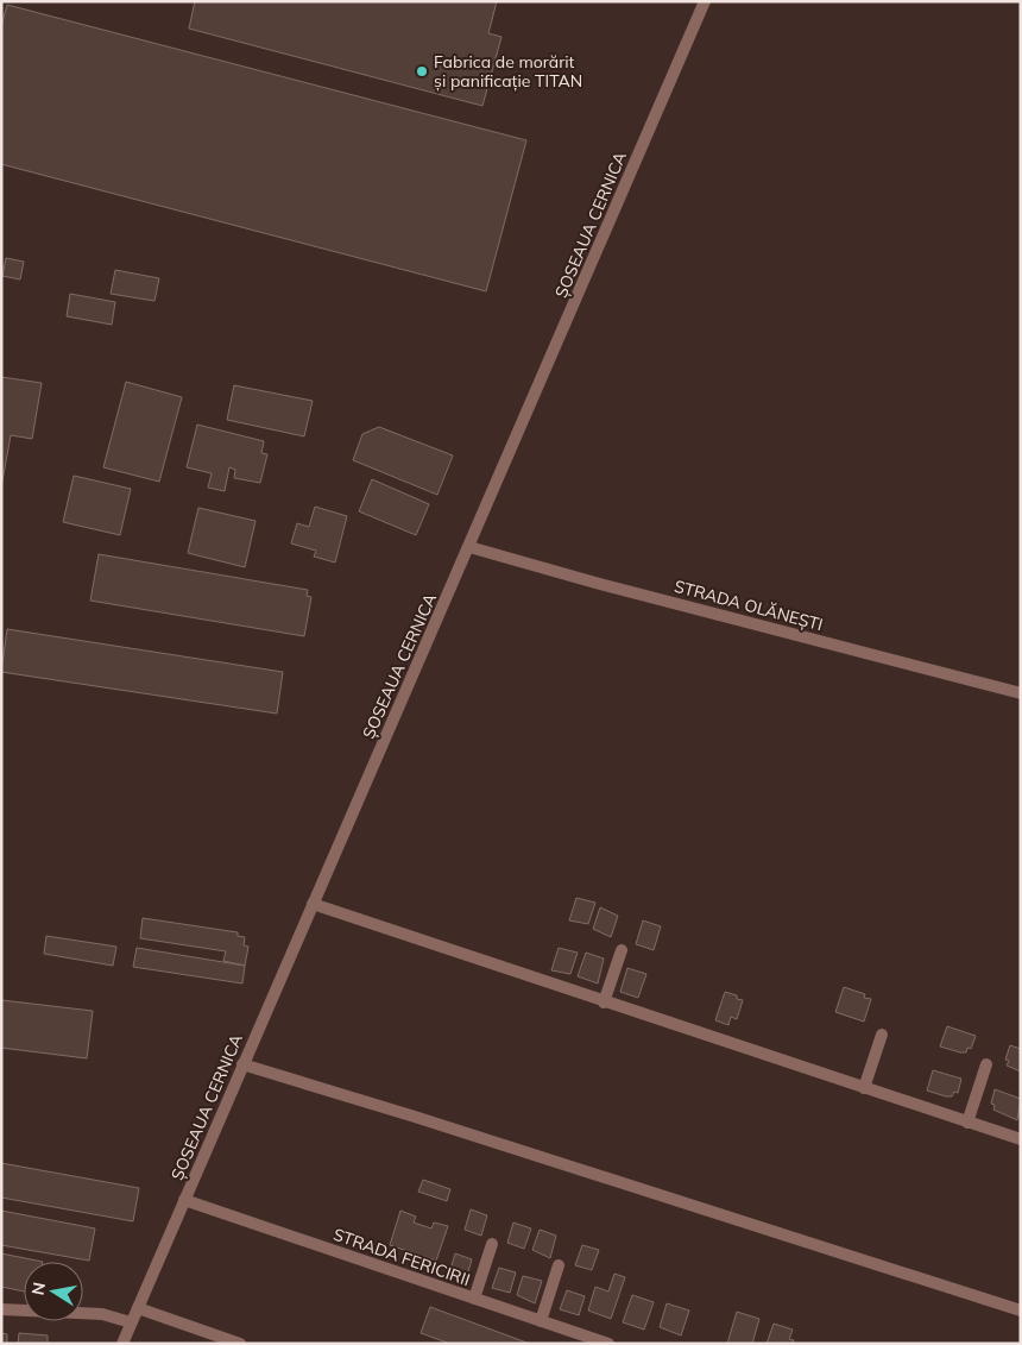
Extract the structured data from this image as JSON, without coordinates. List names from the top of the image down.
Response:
{
  "streets": {
    "street": ["ȘOSEAUA CERNICA", "STRADA OLĂNEȘTI", "STRADA FERICIRII"]
  },
  "crossings": [
    ["ȘOSEAUA CERNICA", "STRADA OLĂNEȘTI"],
    ["ȘOSEAUA CERNICA", "STRADA FERICIRII"]
  ],
  "places": ["Fabrica de morărit și panificație TITAN"],
  "north": "left"
}
